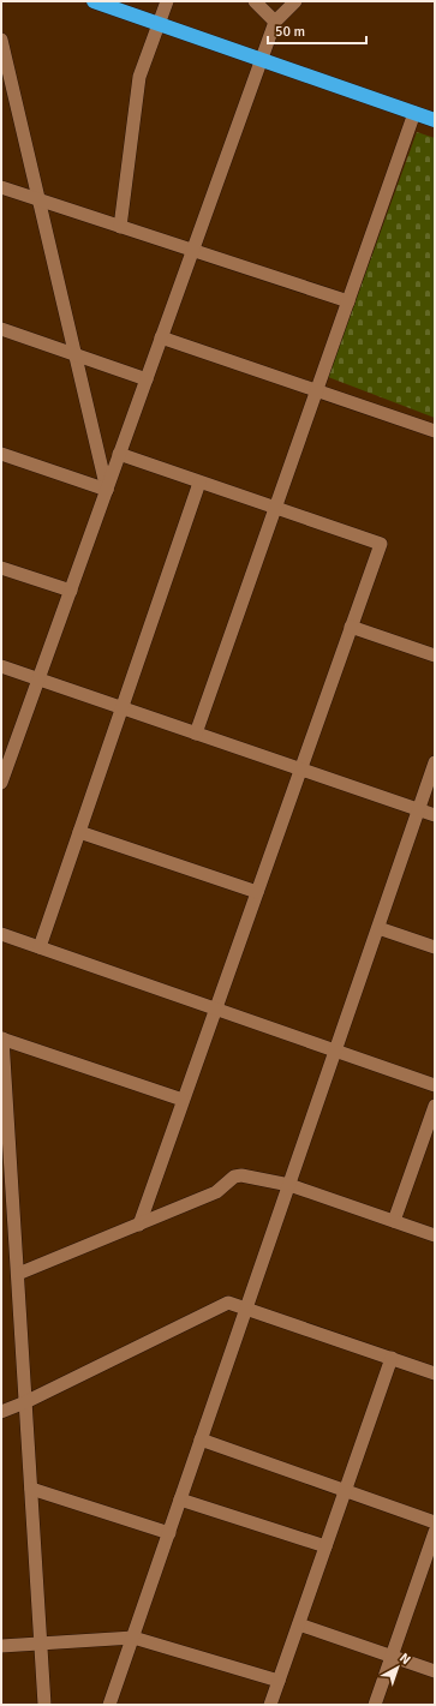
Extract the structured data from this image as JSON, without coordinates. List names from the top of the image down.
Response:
{
  "scale_bar": "50 m",
  "north": "top right"
}
